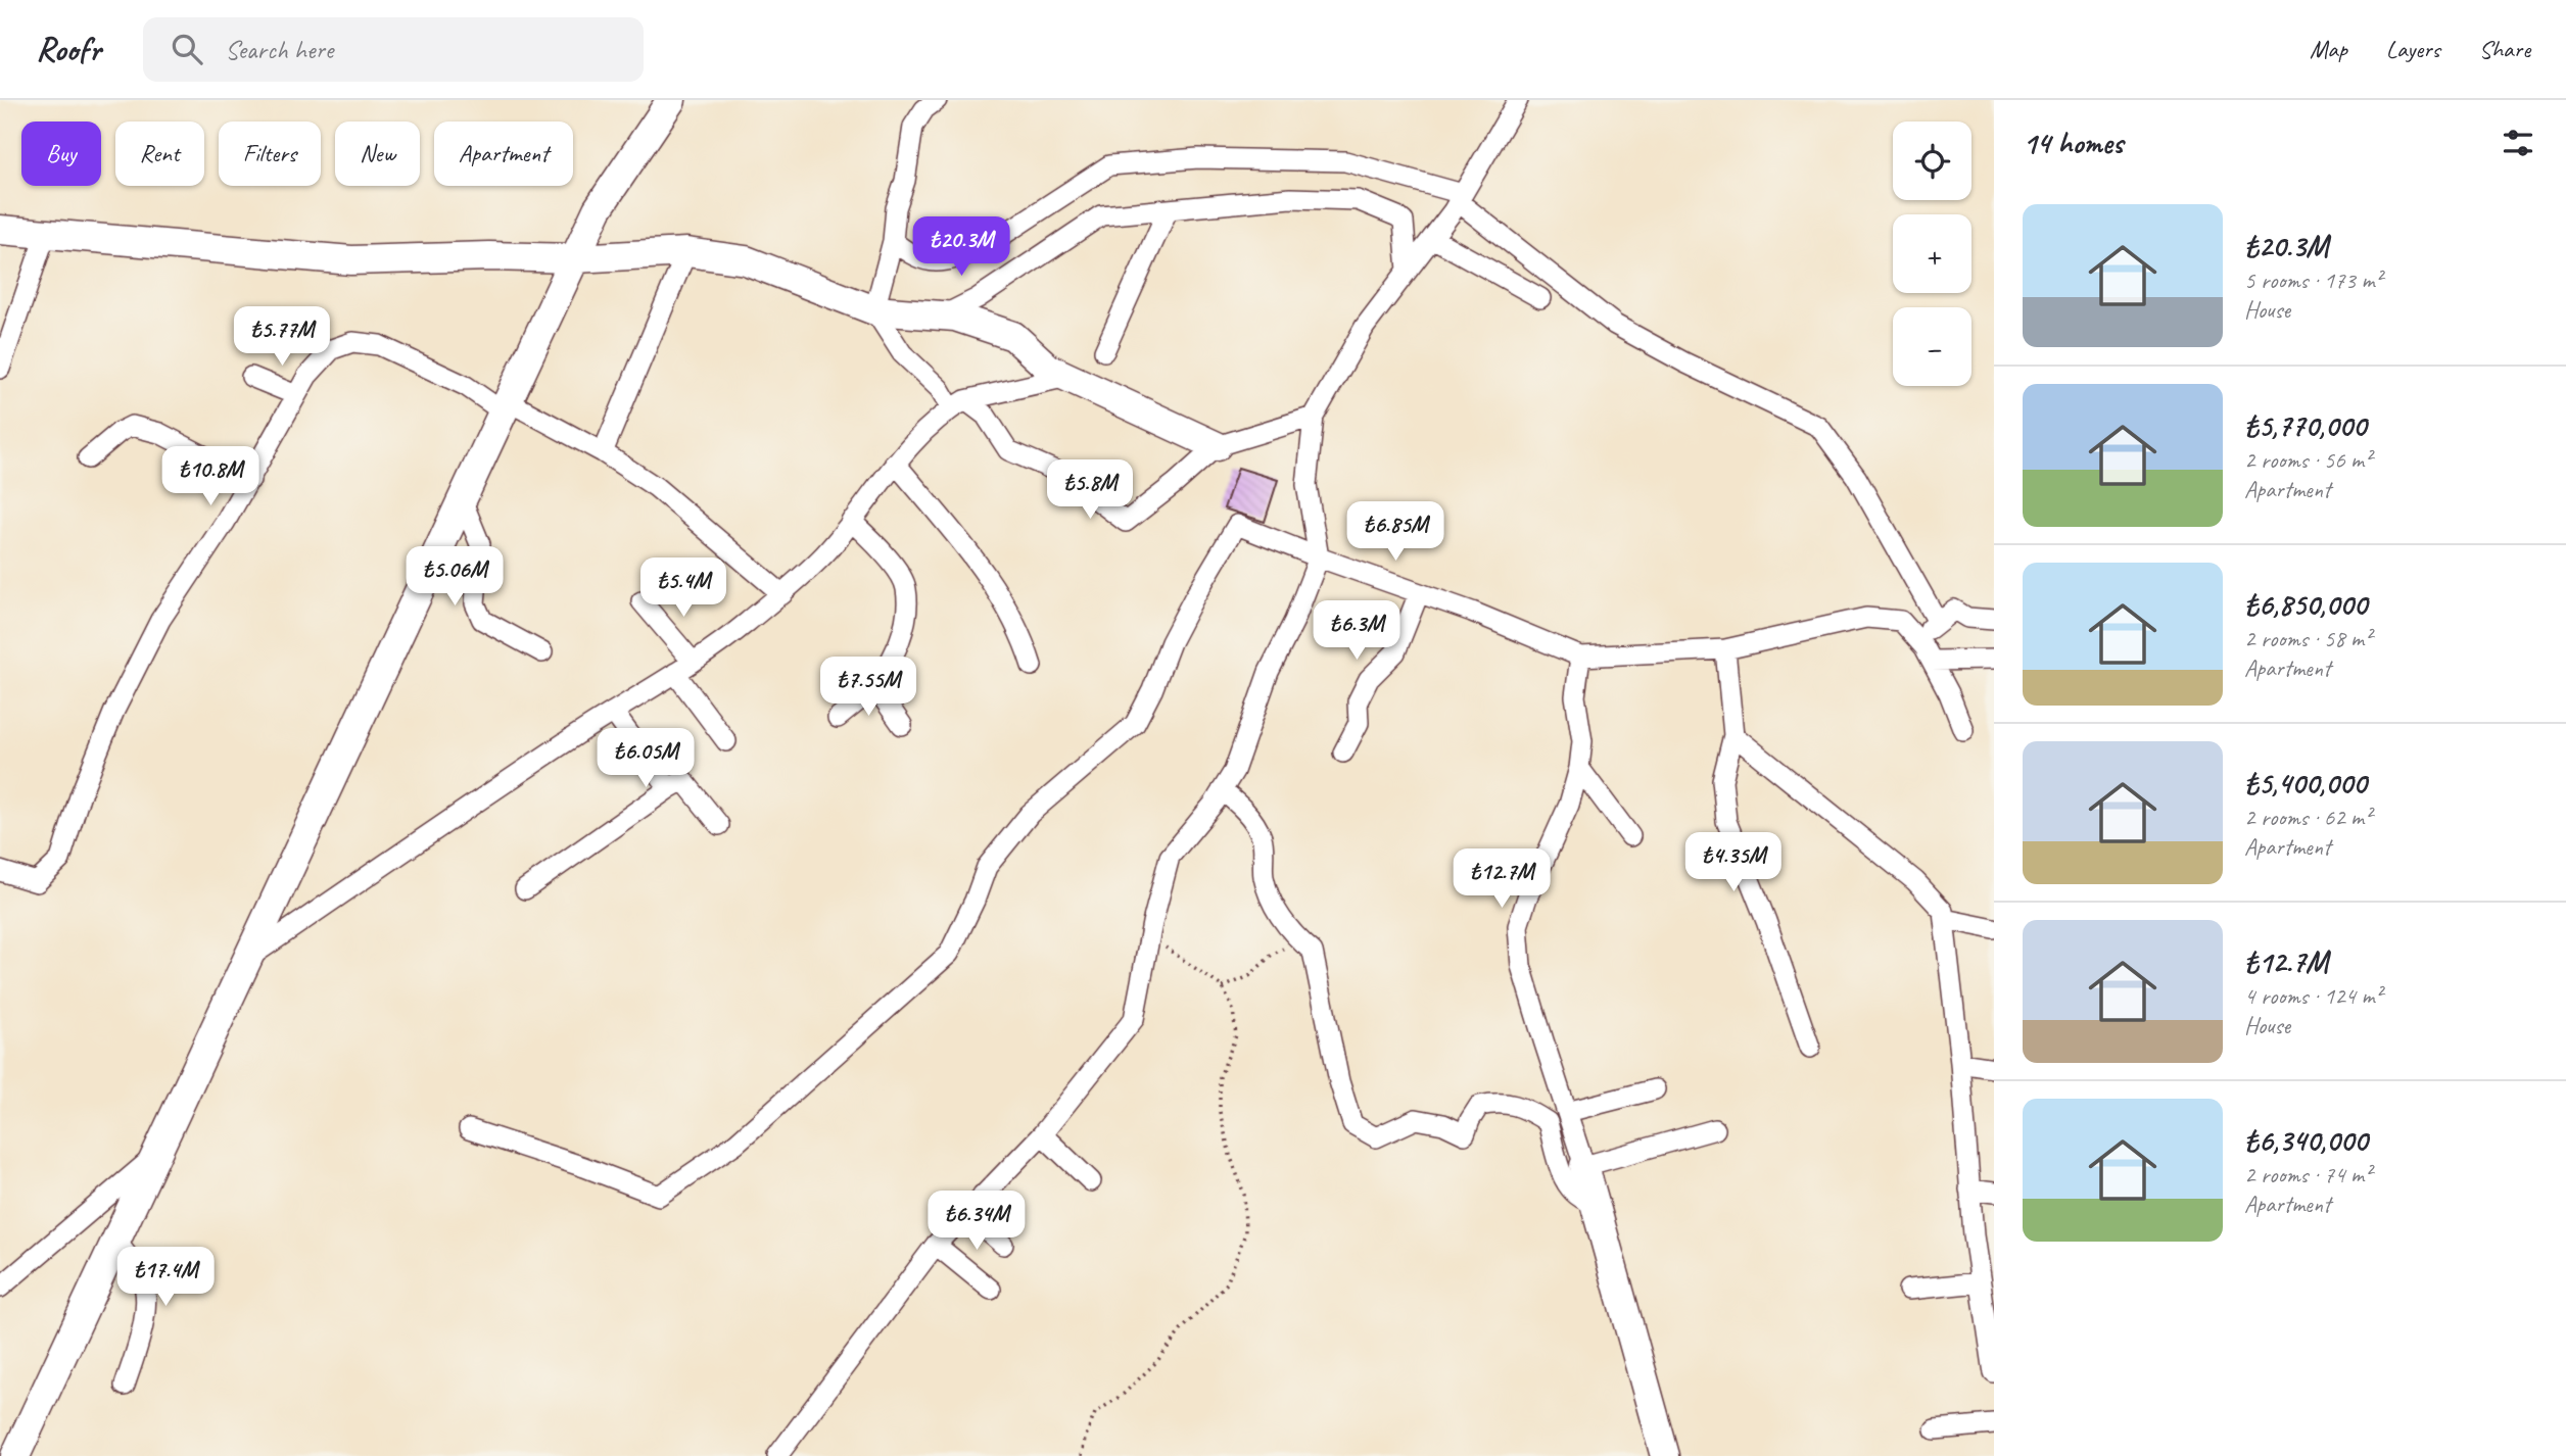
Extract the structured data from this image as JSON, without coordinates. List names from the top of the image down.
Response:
{
  "page": {
    "header": "Roofr",
    "search": "Search here",
    "nav": ["Map", "Layers", "Share"],
    "heading": "14 homes",
    "map_buttons": ["+", "−"],
    "chip": [
      "Buy",
      "Rent",
      "Filters",
      "New",
      "Apartment"
    ],
    "list": [
      {
        "name": "₺20.3M",
        "note": "5 rooms · 173 m² · House"
      },
      {
        "name": "₺5,770,000",
        "note": "2 rooms · 56 m² · Apartment"
      },
      {
        "name": "₺6,850,000",
        "note": "2 rooms · 58 m² · Apartment"
      },
      {
        "name": "₺5,400,000",
        "note": "2 rooms · 62 m² · Apartment"
      },
      {
        "name": "₺12.7M",
        "note": "4 rooms · 124 m² · House"
      },
      {
        "name": "₺6,340,000",
        "note": "2 rooms · 74 m² · Apartment"
      }
    ],
    "price": [
      "₺20.3M",
      "₺5.77M",
      "₺10.8M",
      "₺5.8M",
      "₺6.85M",
      "₺5.06M",
      "₺5.4M",
      "₺6.3M",
      "₺7.55M",
      "₺6.05M",
      "₺4.35M",
      "₺12.7M",
      "₺6.34M",
      "₺17.4M"
    ]
  }
}
